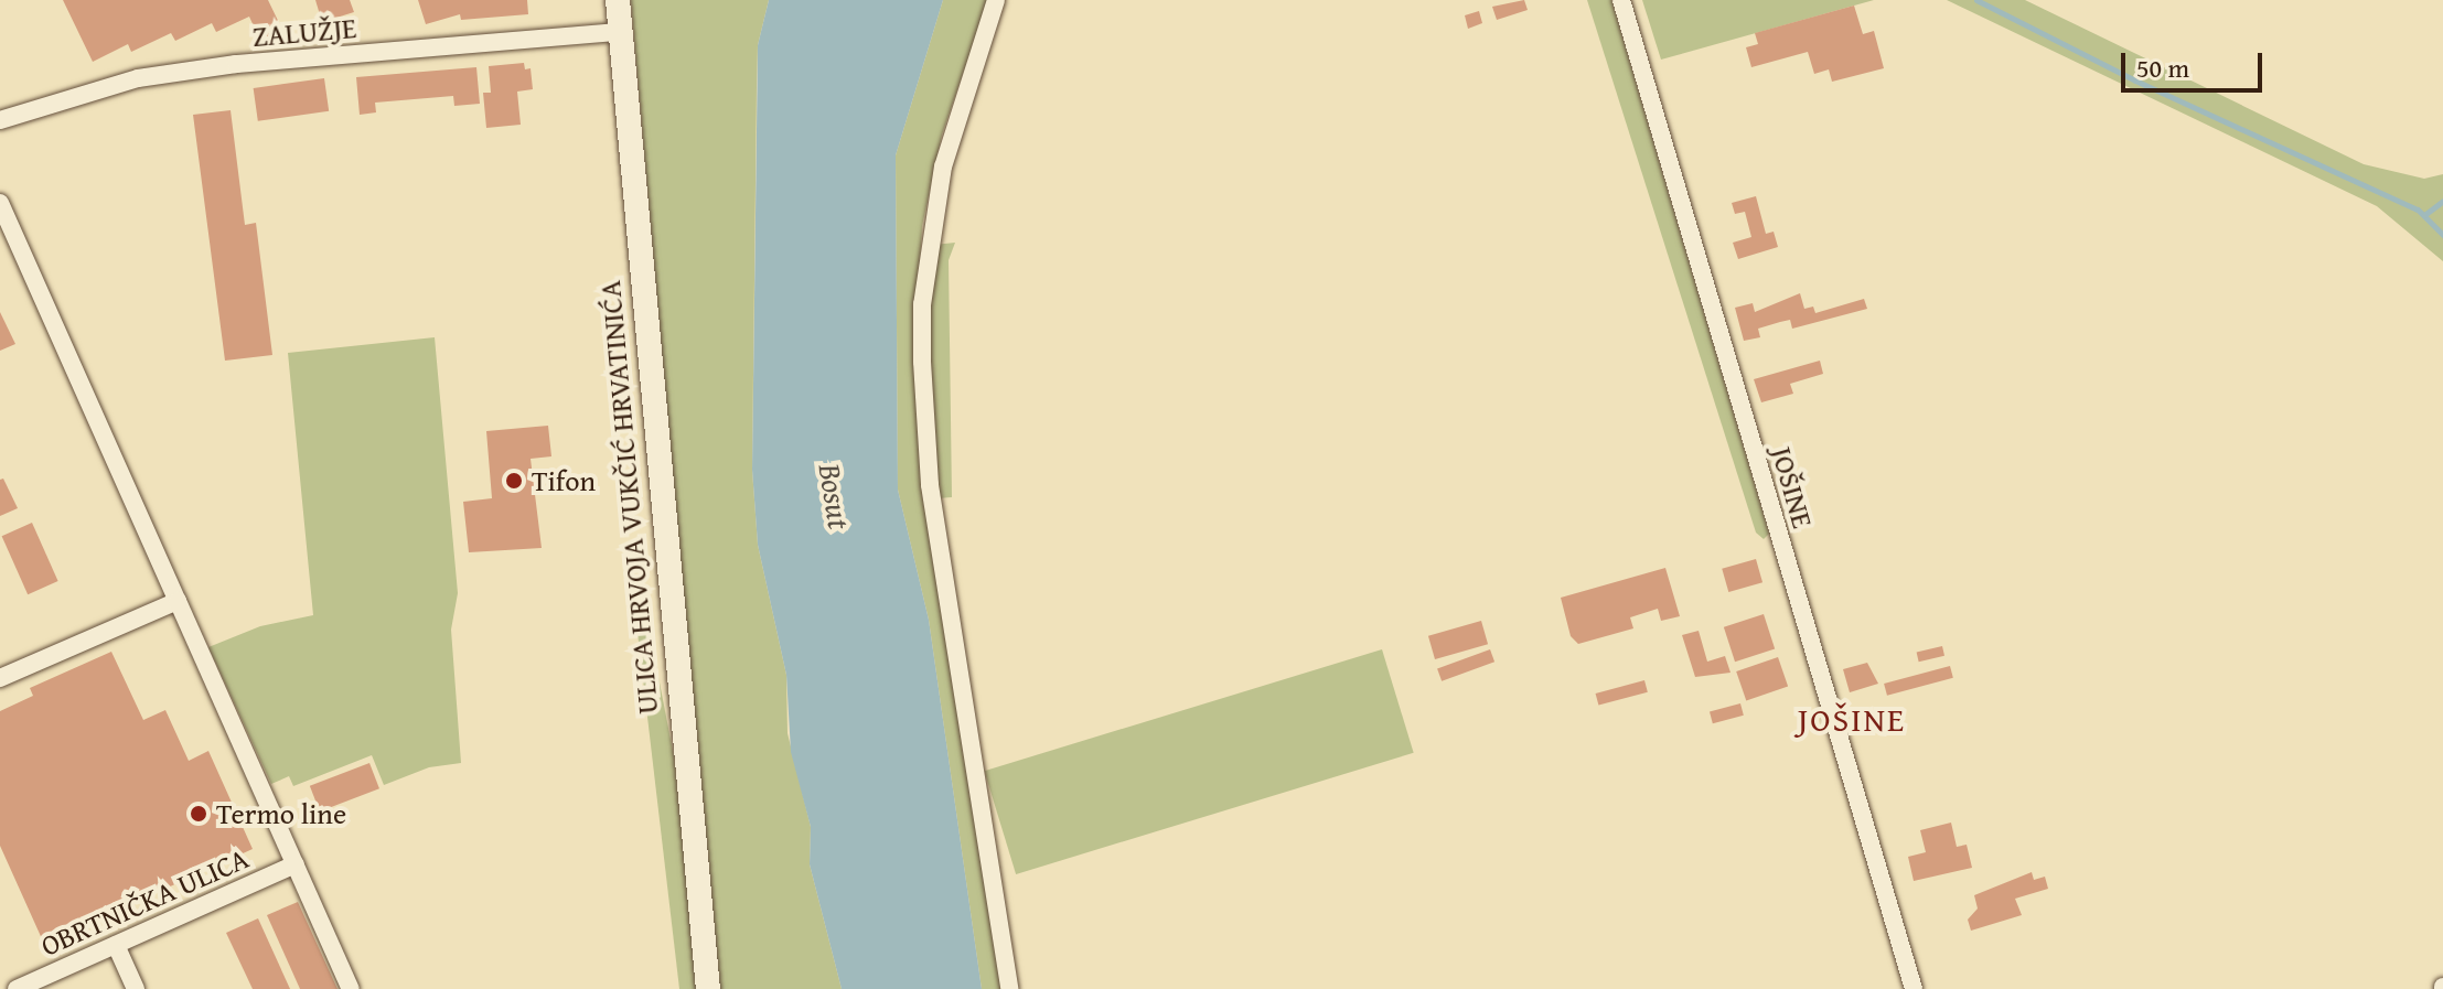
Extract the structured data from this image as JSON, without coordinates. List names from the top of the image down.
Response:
{
  "streets": {
    "main road": ["ULICA HRVOJA VUKČIĆ HRVATINIĆA"],
    "street": ["ZALUŽJE", "JOŠINE", "OBRTNIČKA ULICA"]
  },
  "crossings": [
    ["ZALUŽJE", "ULICA HRVOJA VUKČIĆ HRVATINIĆA"]
  ],
  "districts": ["JOŠINE"],
  "water": ["Bosut"],
  "places": ["Tifon", "Termo line"],
  "scale_bar": "50 m"
}
